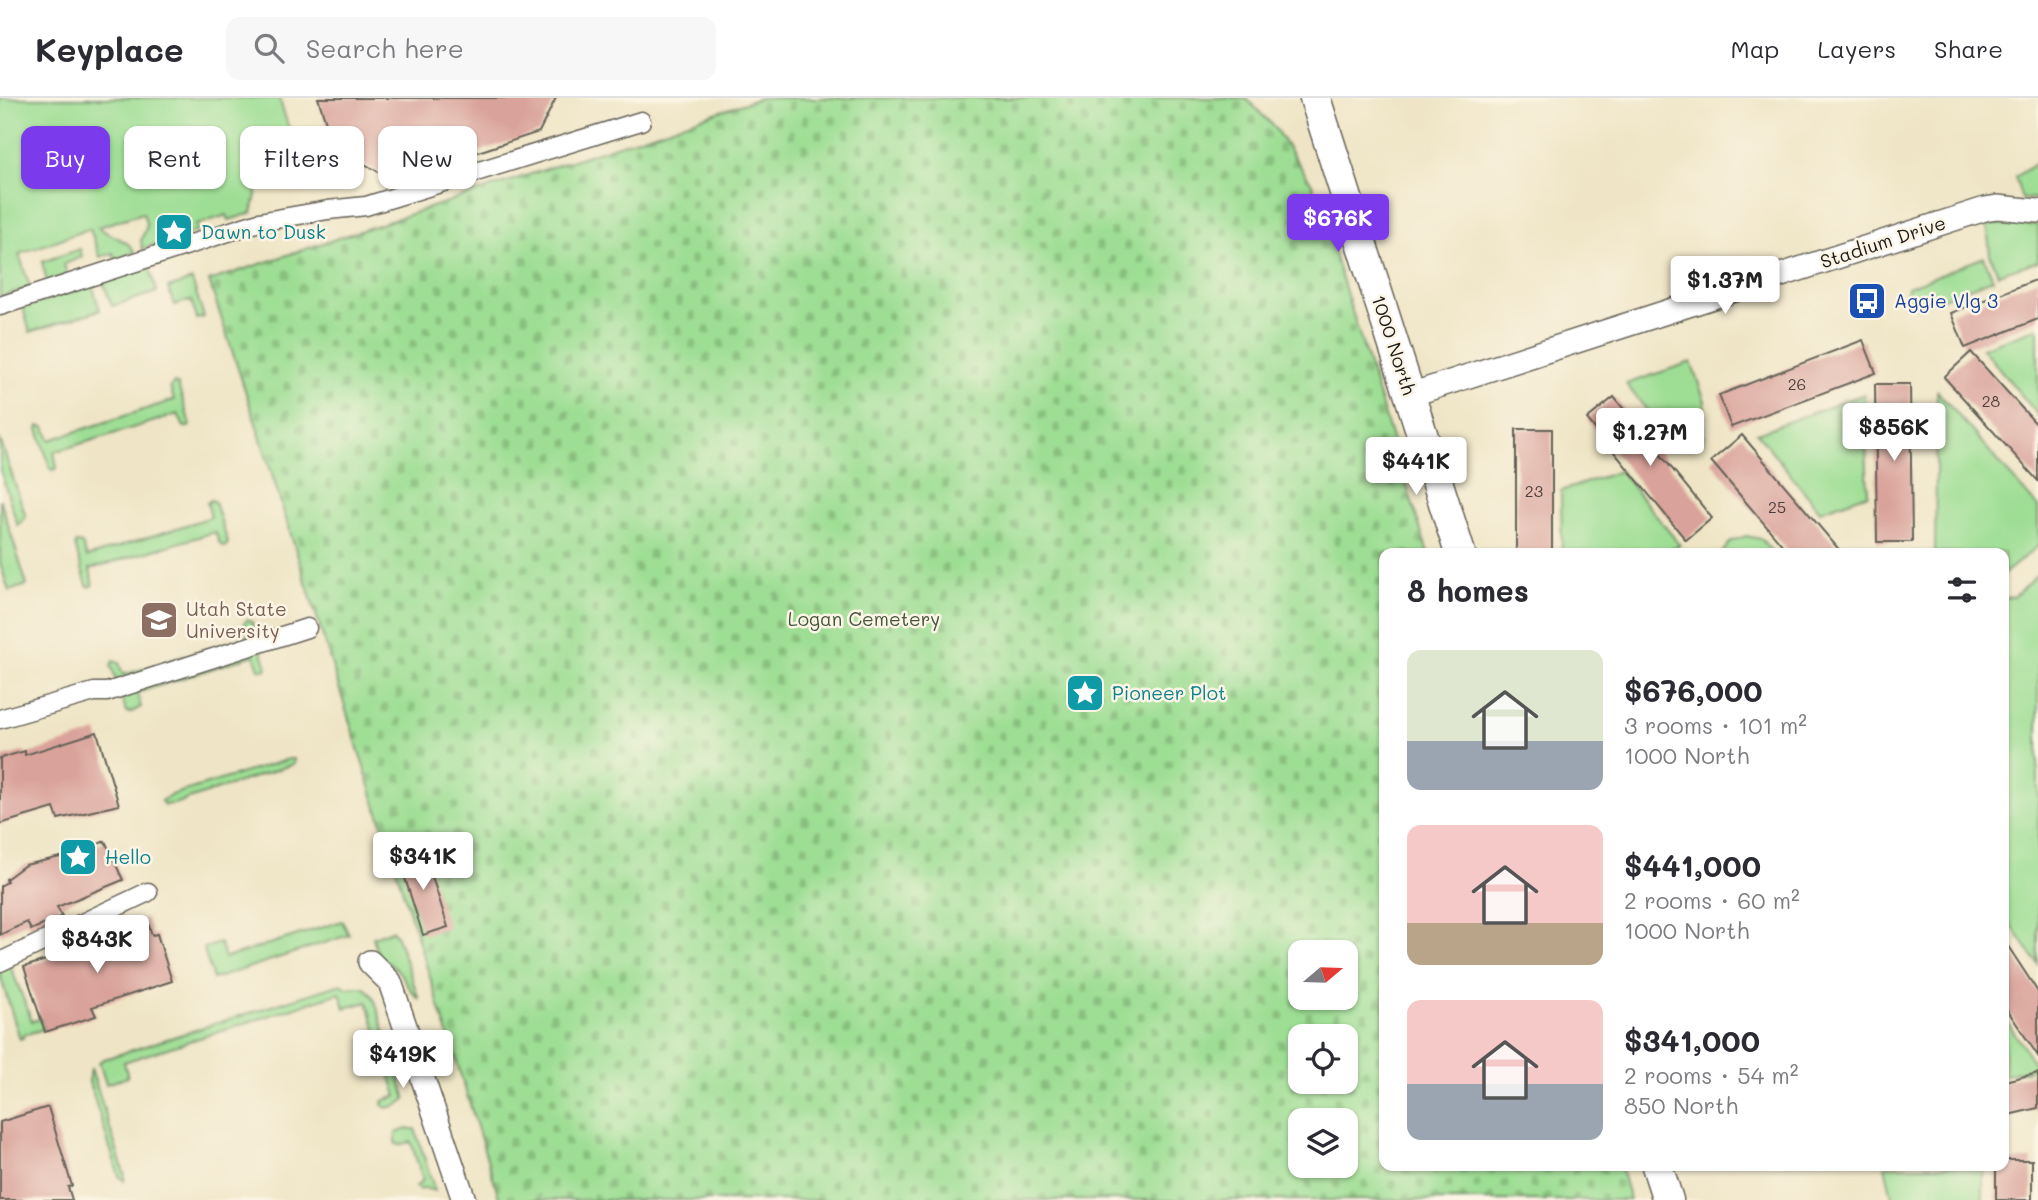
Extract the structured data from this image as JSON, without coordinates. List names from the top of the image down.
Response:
{
  "streets": {
    "street": ["Stadium Drive", "1000 North"]
  },
  "crossings": [
    ["Stadium Drive", "1000 North"]
  ],
  "parks": ["Logan Cemetery"],
  "places": {
    "place": ["Dawn to Dusk", "Pioneer Plot", "Hello"],
    "bus stop": ["Aggie Vlg 3"],
    "school or university": ["Utah State University"]
  },
  "house_numbers": [
    "26",
    "28",
    "23",
    "25"
  ],
  "north": "right",
  "page": {
    "header": "Keyplace",
    "search": "Search here",
    "nav": ["Map", "Layers", "Share"],
    "chip": [
      "Buy",
      "Rent",
      "Filters",
      "New"
    ],
    "price": [
      "$676K",
      "$1.37M",
      "$856K",
      "$1.27M",
      "$441K",
      "$341K",
      "$843K",
      "$419K"
    ],
    "heading": "8 homes",
    "list": [
      {
        "name": "$676,000",
        "note": "3 rooms · 101 m² · 1000 North"
      },
      {
        "name": "$441,000",
        "note": "2 rooms · 60 m² · 1000 North"
      },
      {
        "name": "$341,000",
        "note": "2 rooms · 54 m² · 850 North"
      }
    ]
  }
}
